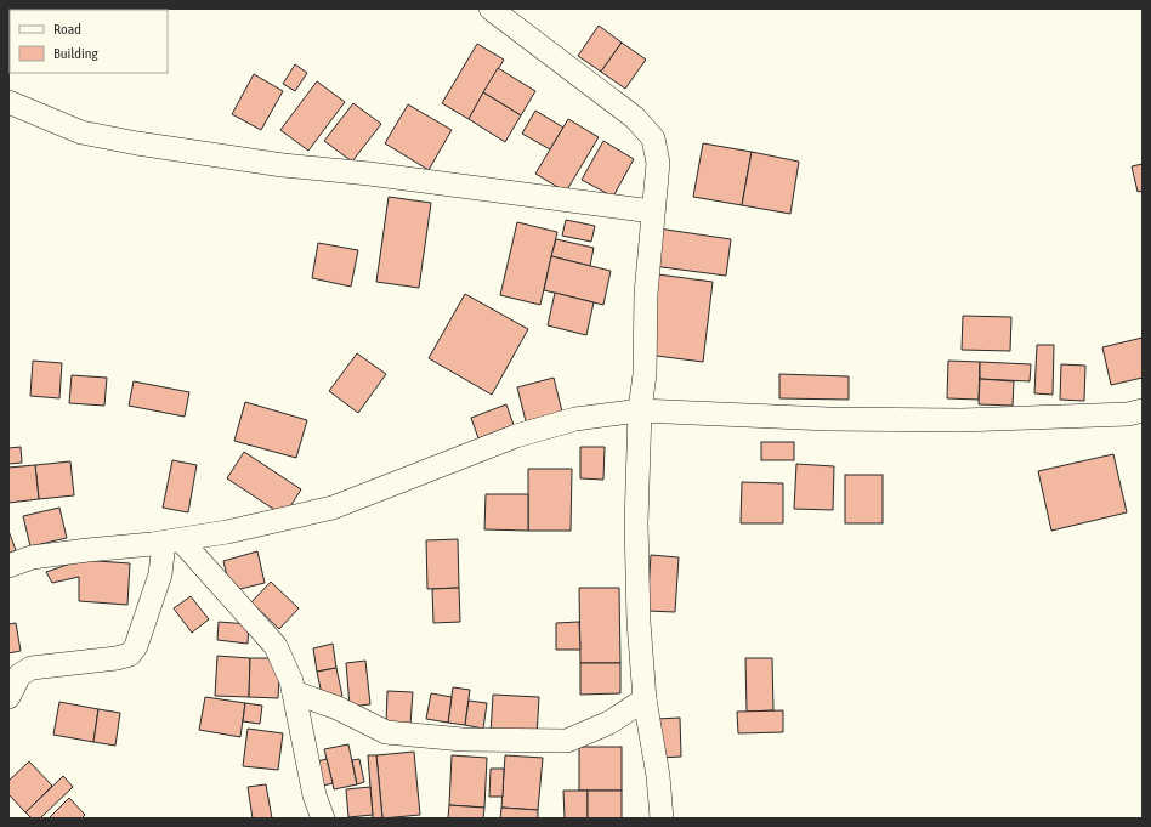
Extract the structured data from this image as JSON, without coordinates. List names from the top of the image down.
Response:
{
  "legend": ["Road", "Building"]
}
